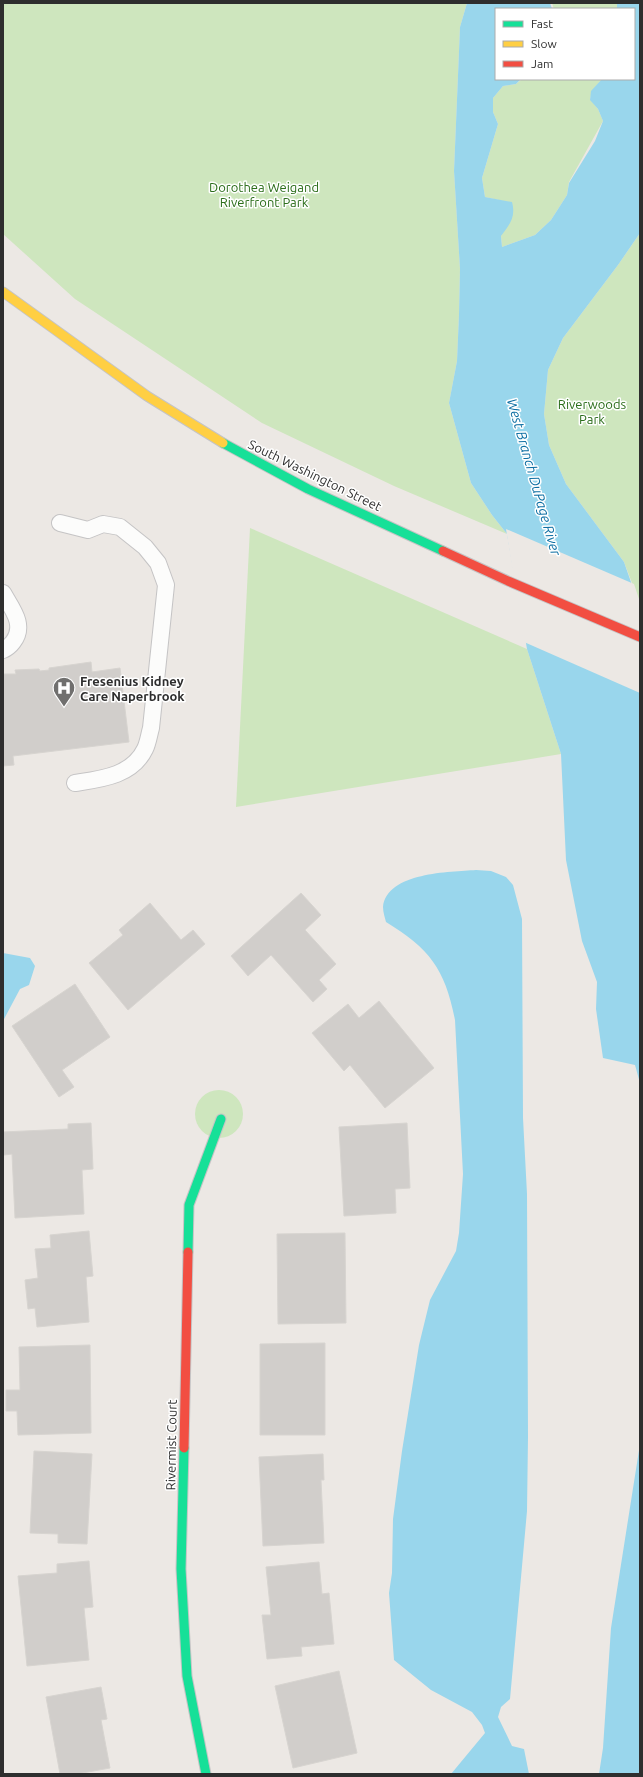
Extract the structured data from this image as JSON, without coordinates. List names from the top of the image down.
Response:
{
  "streets": {
    "main road": ["South Washington Street", "Rivermist Court"]
  },
  "water": ["West Branch DuPage River"],
  "parks": ["Dorothea Weigand Riverfront Park", "Riverwoods Park"],
  "places": {
    "hospital": ["Fresenius Kidney Care Naperbrook"]
  },
  "legend": ["Fast", "Slow", "Jam"]
}
